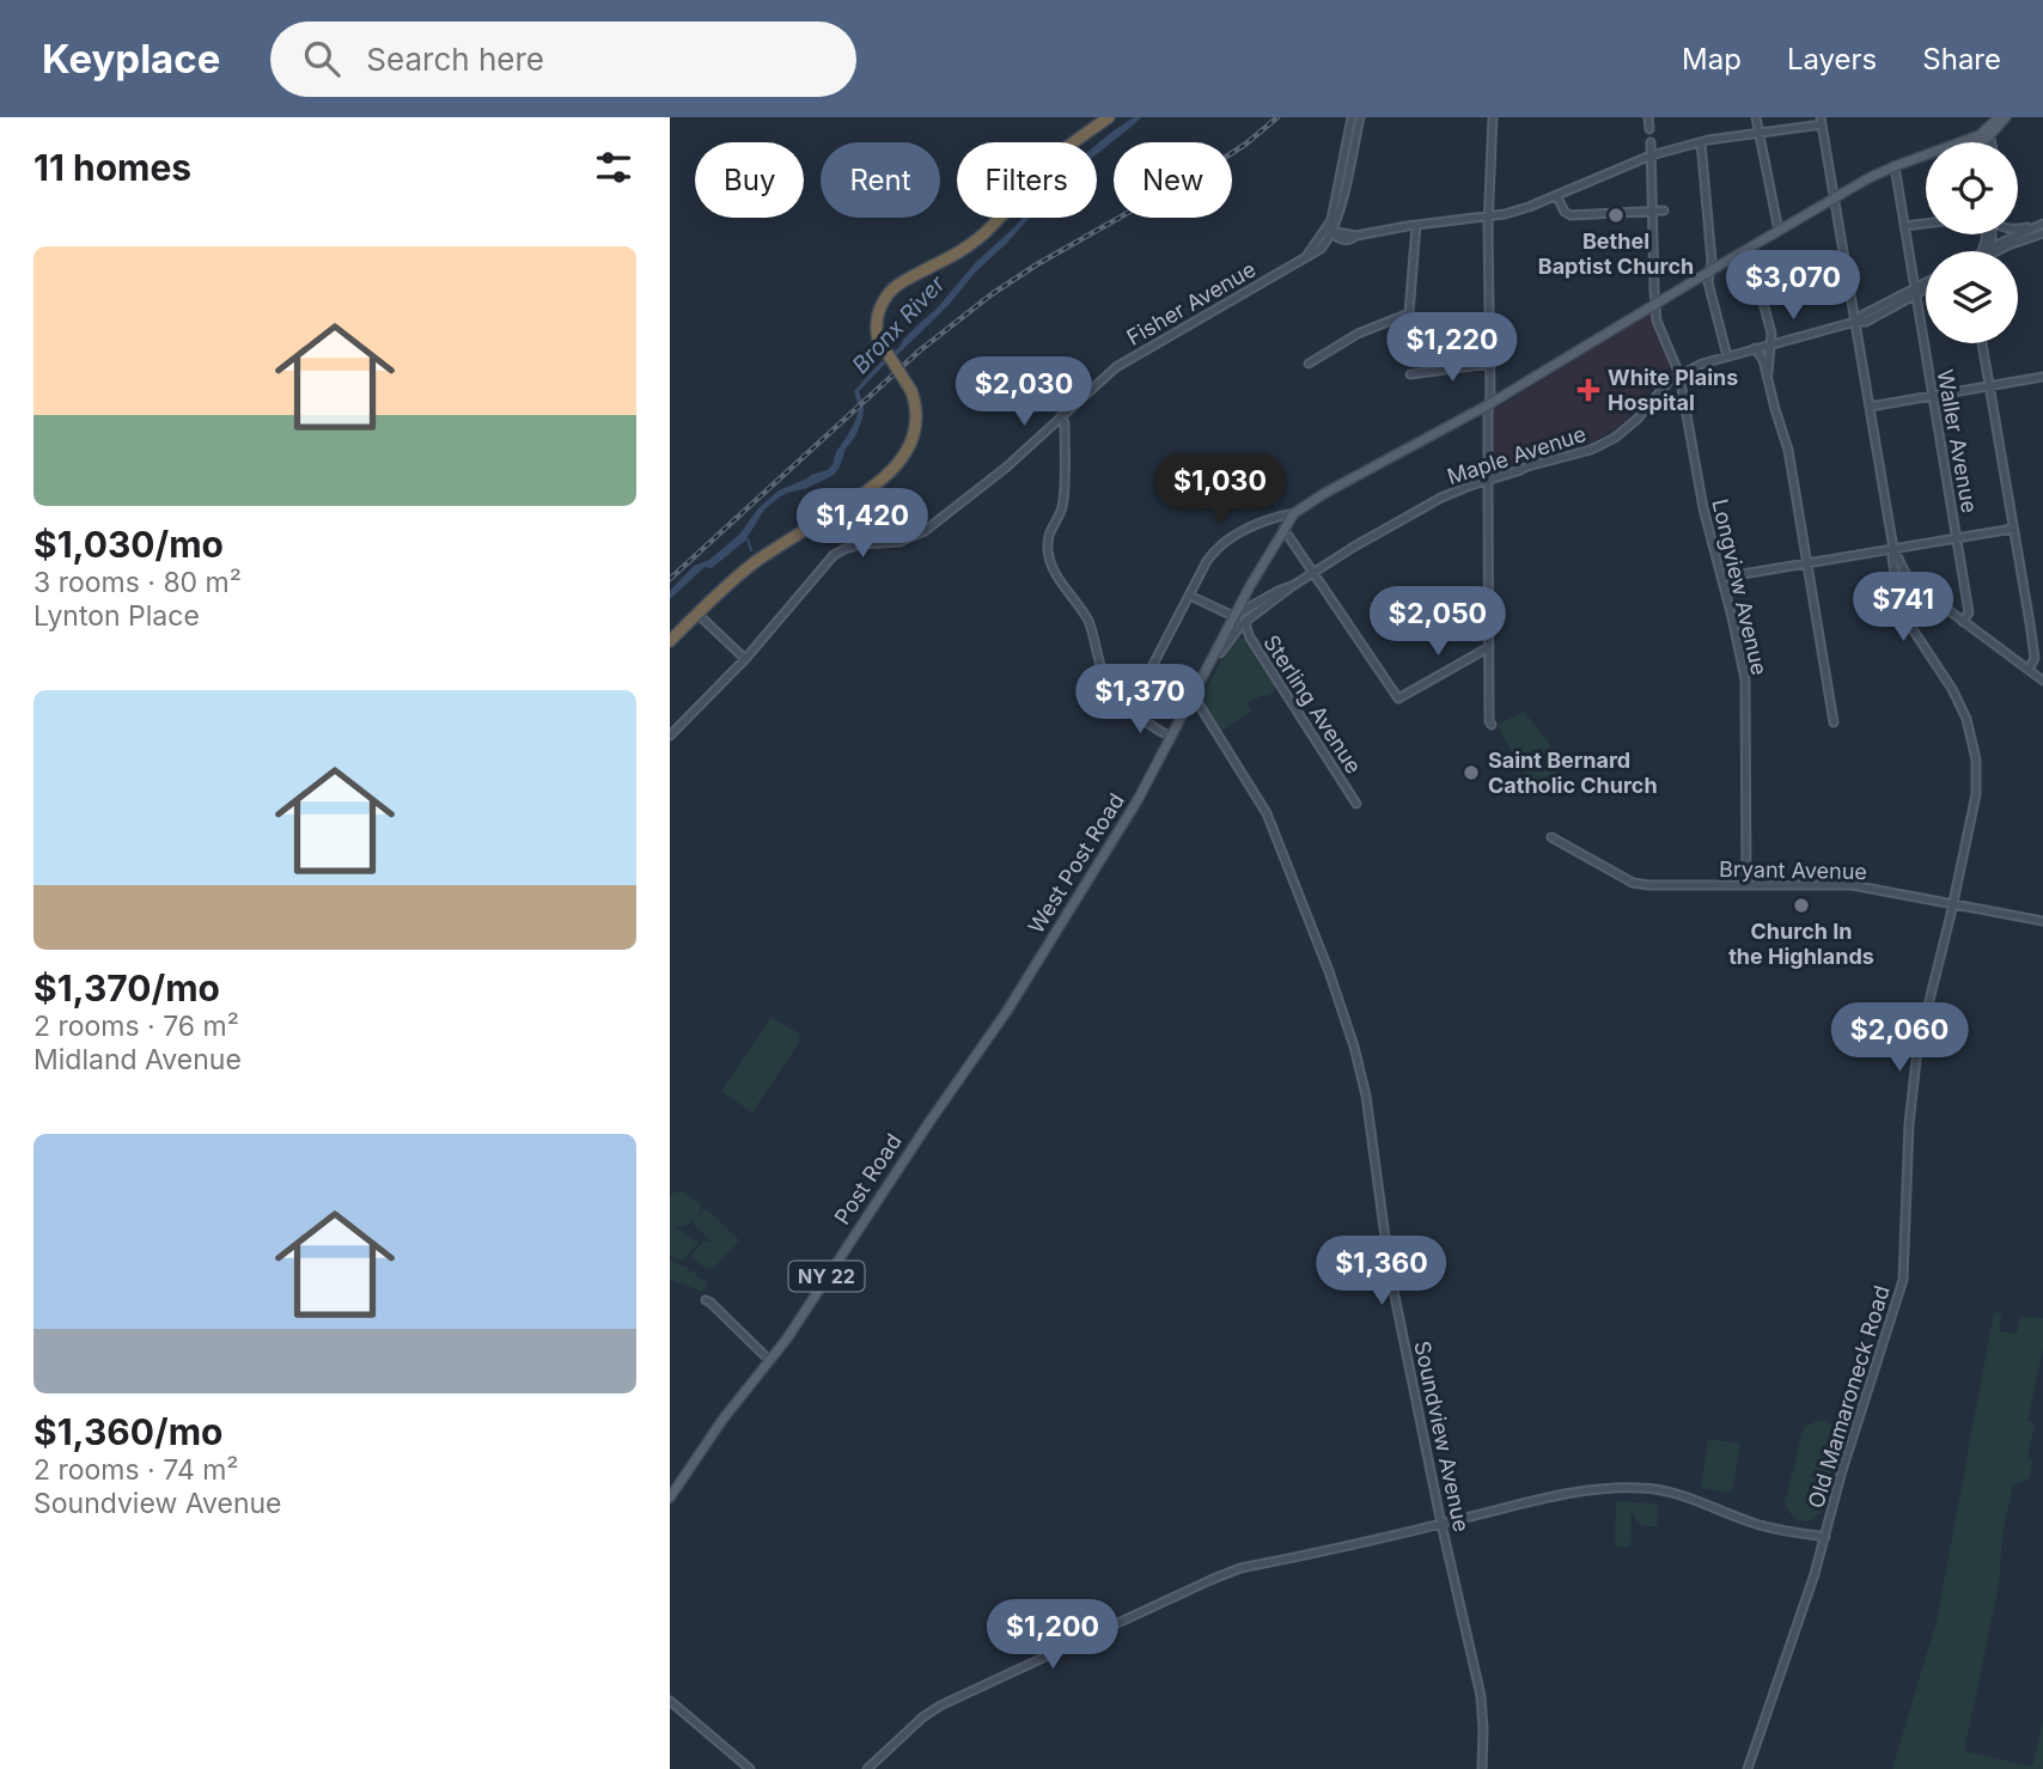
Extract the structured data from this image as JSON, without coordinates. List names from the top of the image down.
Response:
{
  "streets": {
    "main road": ["West Post Road", "Post Road", "NY 22"],
    "street": [
      "Fisher Avenue",
      "Waller Avenue",
      "Maple Avenue",
      "Longview Avenue",
      "Sterling Avenue",
      "Bryant Avenue",
      "Old Mamaroneck Road",
      "Soundview Avenue"
    ]
  },
  "crossings": [
    ["Waller Avenue", "Maple Avenue"],
    ["Waller Avenue", "NY 22"],
    ["Maple Avenue", "Longview Avenue"],
    ["Maple Avenue", "Sterling Avenue"],
    ["Maple Avenue", "West Post Road"],
    ["Longview Avenue", "Bryant Avenue"],
    ["Longview Avenue", "NY 22"],
    ["Sterling Avenue", "West Post Road"],
    ["West Post Road", "Post Road"],
    ["West Post Road", "NY 22"],
    ["West Post Road", "Soundview Avenue"],
    ["Bryant Avenue", "Old Mamaroneck Road"]
  ],
  "water": ["Bronx River"],
  "places": {
    "other": ["Bethel Baptist Church", "Saint Bernard Catholic Church", "Church In the Highlands"],
    "health": ["White Plains Hospital"]
  },
  "page": {
    "header": "Keyplace",
    "search": "Search here",
    "nav": ["Map", "Layers", "Share"],
    "heading": "11 homes",
    "chip": [
      "Buy",
      "Rent",
      "Filters",
      "New"
    ],
    "list": [
      {
        "name": "$1,030/mo",
        "note": "3 rooms · 80 m² · Lynton Place"
      },
      {
        "name": "$1,370/mo",
        "note": "2 rooms · 76 m² · Midland Avenue"
      },
      {
        "name": "$1,360/mo",
        "note": "2 rooms · 74 m² · Soundview Avenue"
      }
    ],
    "price": [
      "$3,070",
      "$1,220",
      "$2,030",
      "$1,030",
      "$1,420",
      "$741",
      "$2,050",
      "$1,370",
      "$2,060",
      "$1,360",
      "$1,200"
    ]
  }
}
